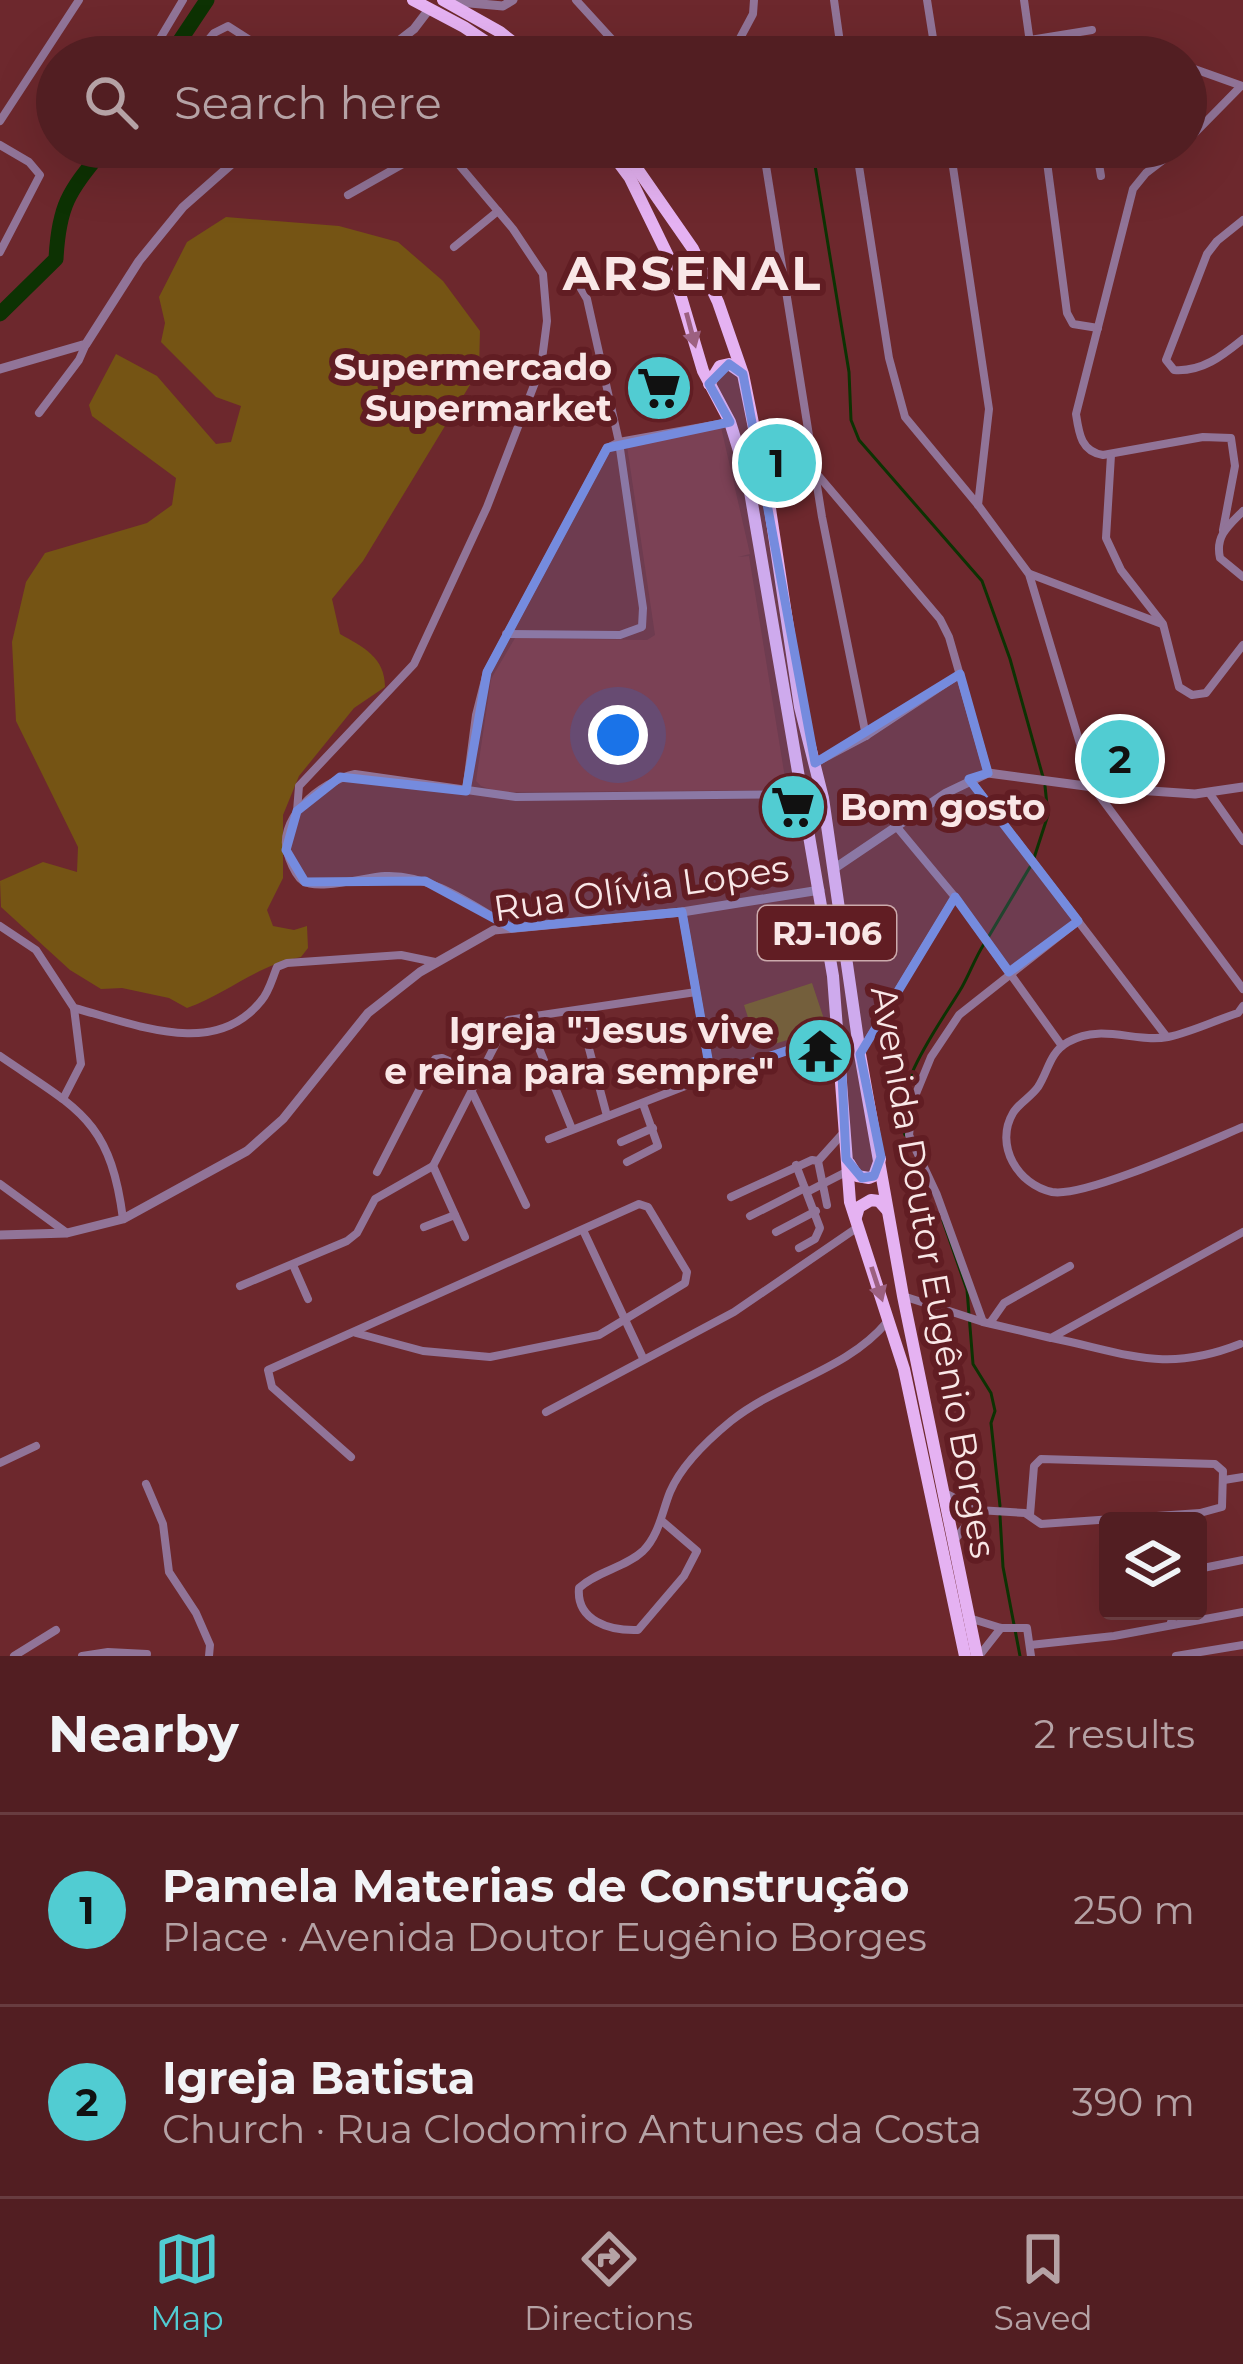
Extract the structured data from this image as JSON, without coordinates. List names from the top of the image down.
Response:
{
  "streets": {
    "highway": ["RJ-106", "Avenida Doutor Eugênio Borges"],
    "street": ["Rua Olívia Lopes"]
  },
  "crossings": [
    ["Rua Olívia Lopes", "Avenida Doutor Eugênio Borges"]
  ],
  "districts": ["ARSENAL"],
  "places": {
    "supermarket": ["Supermercado Supermarket", "Bom gosto"],
    "temple": ["Igreja \"Jesus vive e reina para sempre\""]
  },
  "page": {
    "search": "Search here",
    "pins": ["1", "2"],
    "heading": ["Nearby", "2 results"],
    "list": [
      {
        "mark": "1",
        "name": "Pamela Materias de Construção",
        "note": "Place · Avenida Doutor Eugênio Borges",
        "value": "250 m"
      },
      {
        "mark": "2",
        "name": "Igreja Batista",
        "note": "Church · Rua Clodomiro Antunes da Costa",
        "value": "390 m"
      }
    ],
    "nav": ["Map", "Directions", "Saved"]
  }
}
